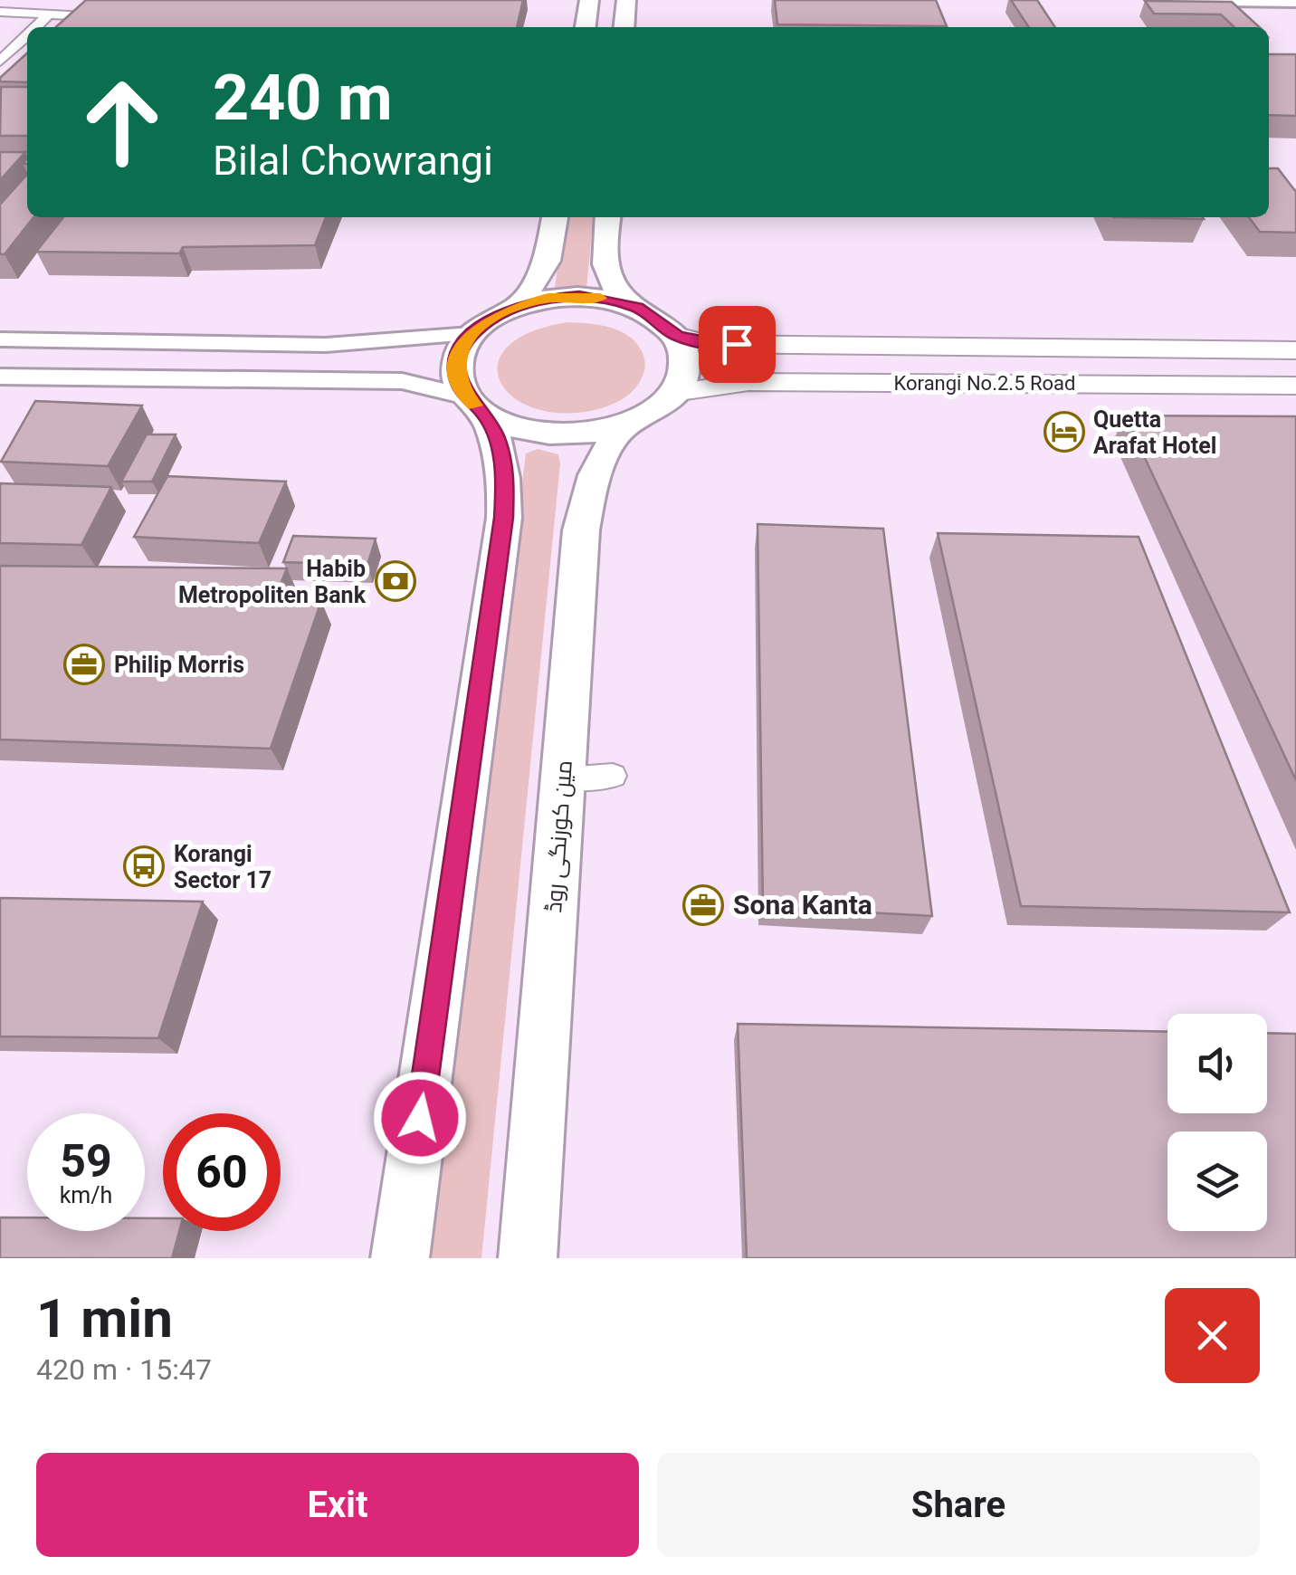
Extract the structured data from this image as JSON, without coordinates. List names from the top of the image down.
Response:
{
  "streets": {
    "main road": ["Korangi No.2.5 Road", "مین کورنگی روڈ"]
  },
  "crossings": [
    ["Korangi No.2.5 Road", "مین کورنگی روڈ"]
  ],
  "places": {
    "hotel": ["Quetta Arafat Hotel"],
    "bank": ["Habib Metropoliten Bank"],
    "office": ["Philip Morris", "Sona Kanta"],
    "bus stop": ["Korangi Sector 17"]
  },
  "page": {
    "turn": ["240 m", "Bilal Chowrangi"],
    "speed": "59 km/h",
    "limit": "60",
    "heading": ["1 min", "420 m · 15:47"],
    "buttons": ["Exit", "Share"]
  }
}
